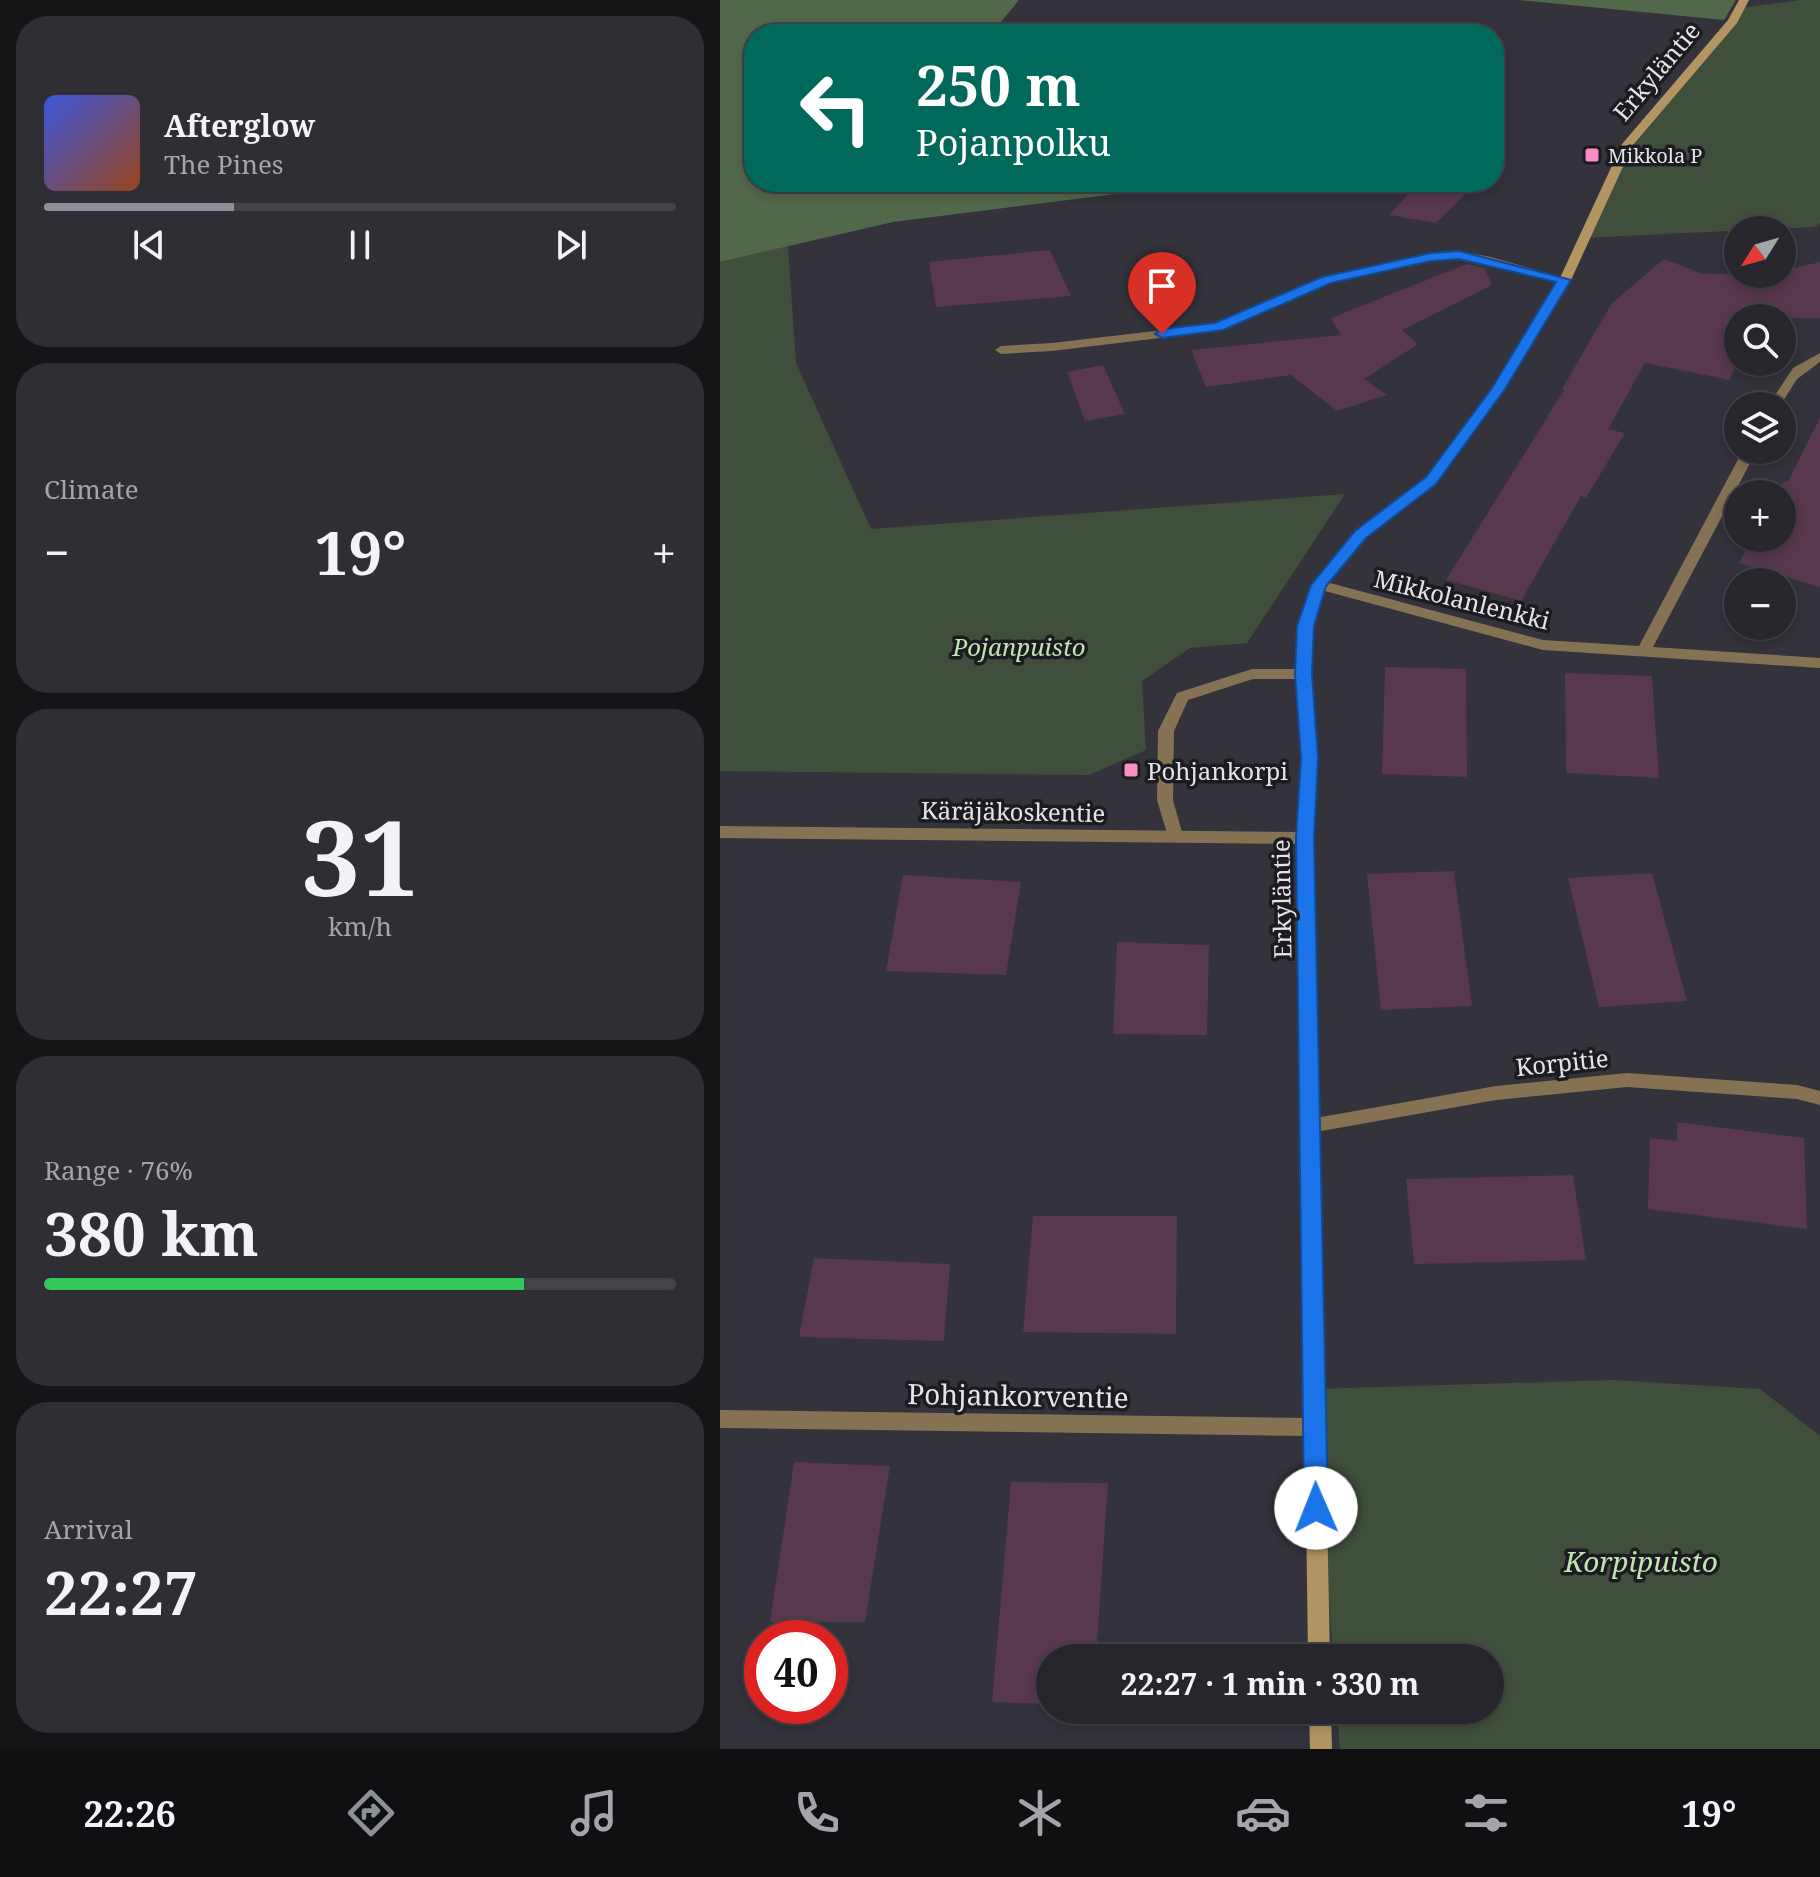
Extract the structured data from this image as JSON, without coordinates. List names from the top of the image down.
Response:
{
  "streets": {
    "street": [
      "Erkyläntie",
      "Mikkolanlenkki",
      "Käräjäkoskentie",
      "Korpitie",
      "Pohjankorventie"
    ]
  },
  "crossings": [
    ["Erkyläntie", "Mikkolanlenkki"],
    ["Erkyläntie", "Käräjäkoskentie"],
    ["Erkyläntie", "Korpitie"],
    ["Erkyläntie", "Pohjankorventie"]
  ],
  "parks": ["Pojanpuisto", "Korpipuisto"],
  "places": {
    "transit": ["Mikkola P", "Pohjankorpi"]
  },
  "north": "bottom left",
  "page": {
    "turn": ["250 m", "Pojanpolku"],
    "song": ["Afterglow", "The Pines"],
    "map_buttons": ["+", "−"],
    "tile": [
      "Climate",
      ["31", "km/h"],
      ["Range · 76%", "380 km"],
      ["Arrival", "22:27"]
    ],
    "heat": ["−", "19°", "+"],
    "limit": "40",
    "trip": "22:27 · 1 min · 330 m",
    "tabs": ["22:26", "19°"]
  }
}
